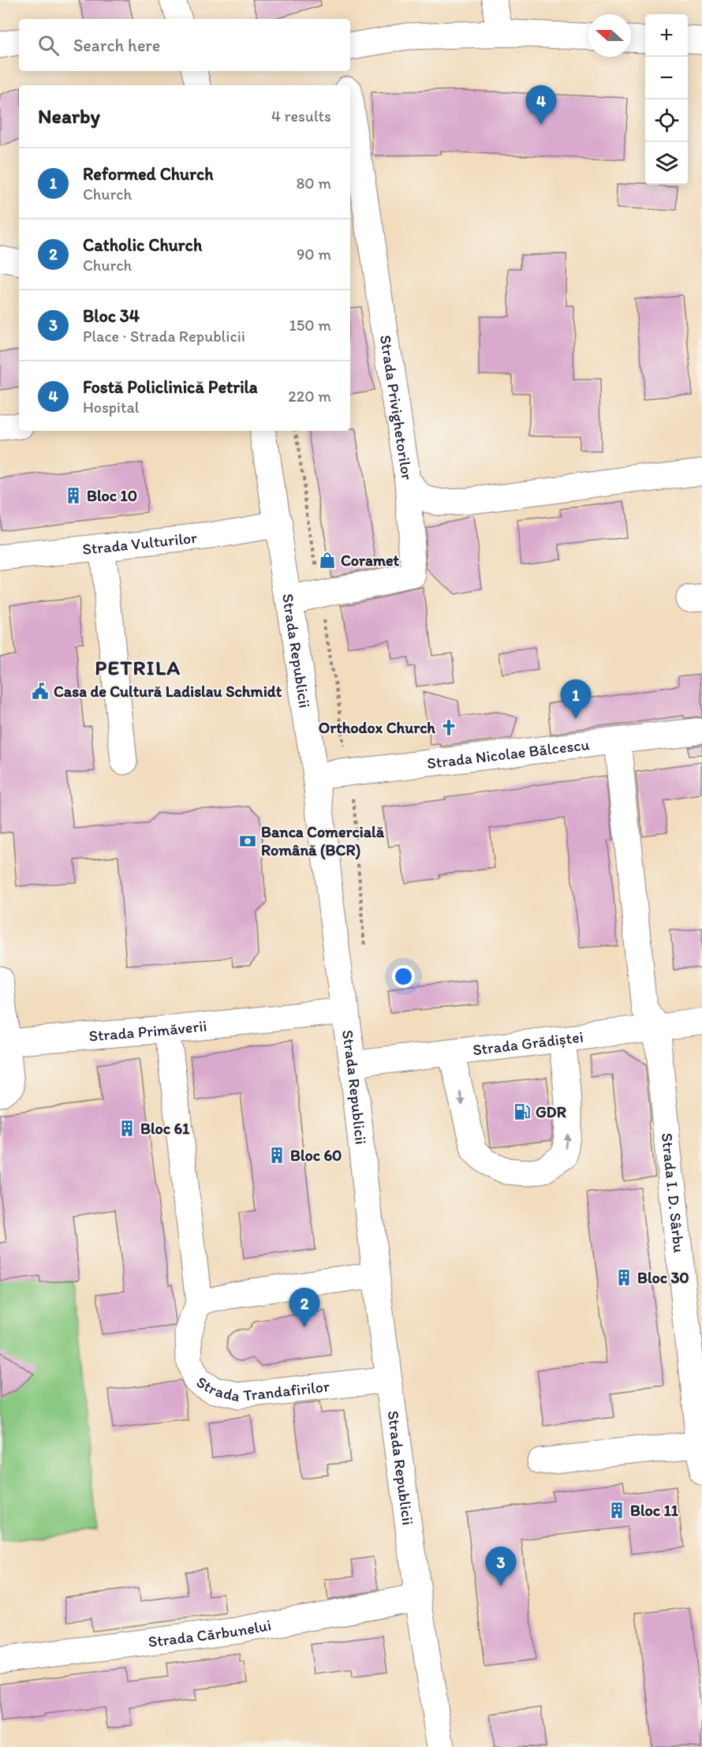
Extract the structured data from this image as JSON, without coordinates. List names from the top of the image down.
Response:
{
  "streets": {
    "street": [
      "Strada Privighetorilor",
      "Strada Vulturilor",
      "Strada Republicii",
      "Strada Nicolae Bălcescu",
      "Strada Primăverii",
      "Strada Grădiștei",
      "Strada I. D. Sârbu",
      "Strada Trandafirilor",
      "Strada Cărbunelui"
    ]
  },
  "crossings": [
    ["Strada Vulturilor", "Strada Republicii"],
    ["Strada Republicii", "Strada Nicolae Bălcescu"],
    ["Strada Republicii", "Strada Primăverii"],
    ["Strada Republicii", "Strada Grădiștei"],
    ["Strada Republicii", "Strada Trandafirilor"],
    ["Strada Republicii", "Strada Cărbunelui"],
    ["Strada Grădiștei", "Strada I. D. Sârbu"]
  ],
  "districts": ["PETRILA"],
  "places": {
    "building": [
      "Bloc 10",
      "Bloc 61",
      "Bloc 60",
      "Bloc 30",
      "Bloc 11"
    ],
    "shop": ["Coramet"],
    "public building": ["Casa de Cultură Ladislau Schmidt"],
    "church": ["Orthodox Church"],
    "bank": ["Banca Comercială Română (BCR)"],
    "fuel station": ["GDR"]
  },
  "north": "left",
  "page": {
    "map_buttons": ["+", "−"],
    "search": "Search here",
    "pins": [
      "4",
      "1",
      "2",
      "3"
    ],
    "heading": ["Nearby", "4 results"],
    "list": [
      {
        "mark": "1",
        "name": "Reformed Church",
        "note": "Church",
        "value": "80 m"
      },
      {
        "mark": "2",
        "name": "Catholic Church",
        "note": "Church",
        "value": "90 m"
      },
      {
        "mark": "3",
        "name": "Bloc 34",
        "note": "Place · Strada Republicii",
        "value": "150 m"
      },
      {
        "mark": "4",
        "name": "Fostă Policlinică Petrila",
        "note": "Hospital",
        "value": "220 m"
      }
    ]
  }
}
